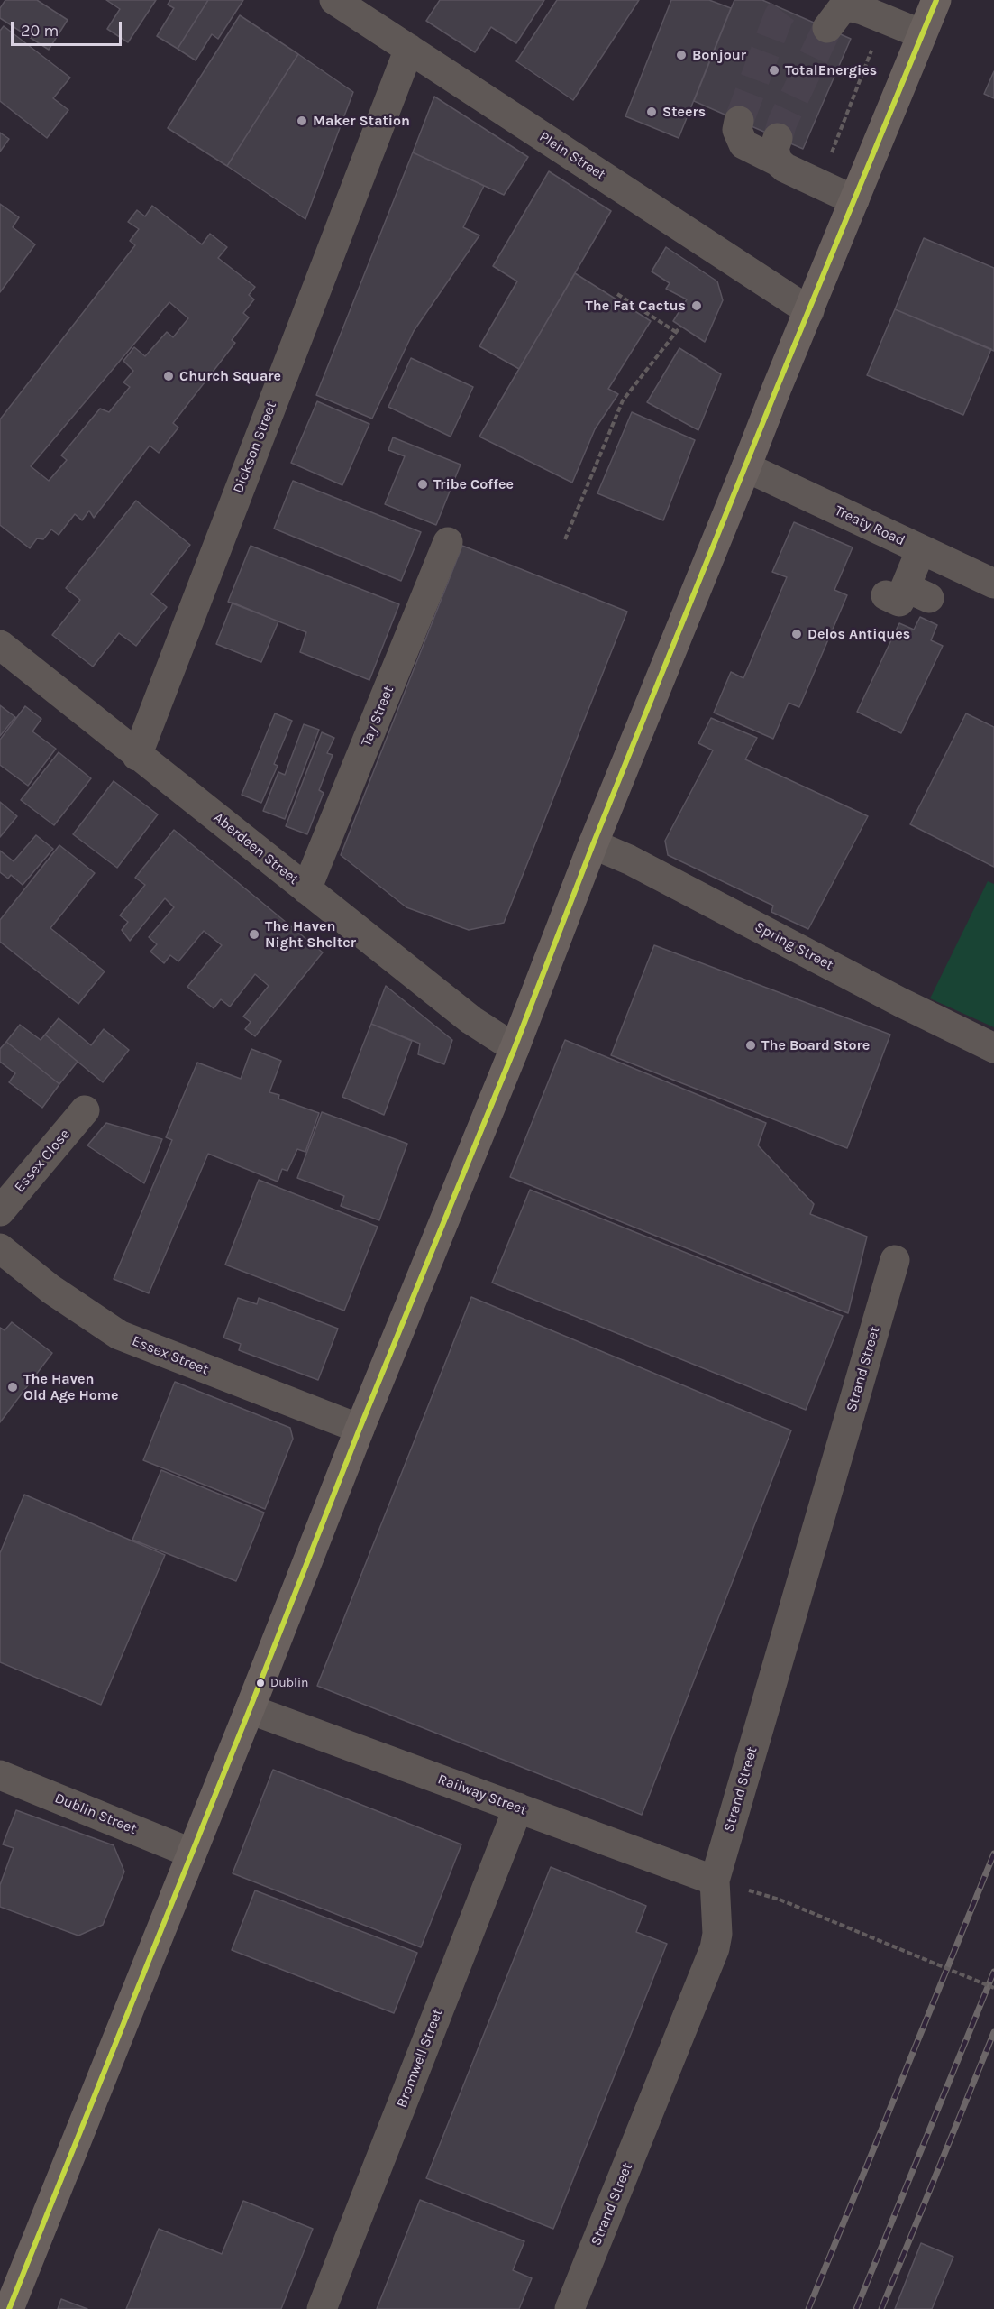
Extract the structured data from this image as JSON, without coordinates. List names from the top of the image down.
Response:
{
  "streets": {
    "street": [
      "Plein Street",
      "Dickson Street",
      "Treaty Road",
      "Tay Street",
      "Aberdeen Street",
      "Spring Street",
      "Essex Close",
      "Essex Street",
      "Strand Street",
      "Railway Street",
      "Dublin Street",
      "Bromwell Street"
    ]
  },
  "crossings": [
    ["Plein Street", "Dickson Street"],
    ["Dickson Street", "Aberdeen Street"],
    ["Tay Street", "Aberdeen Street"],
    ["Strand Street", "Railway Street"],
    ["Railway Street", "Bromwell Street"]
  ],
  "places": [
    "Bonjour",
    "TotalEnergies",
    "Steers",
    "Maker Station",
    "The Fat Cactus",
    "Church Square",
    "Tribe Coffee",
    "Delos Antiques",
    "The Haven Night Shelter",
    "The Board Store",
    "The Haven Old Age Home",
    "Dublin"
  ],
  "scale_bar": "20 m"
}
